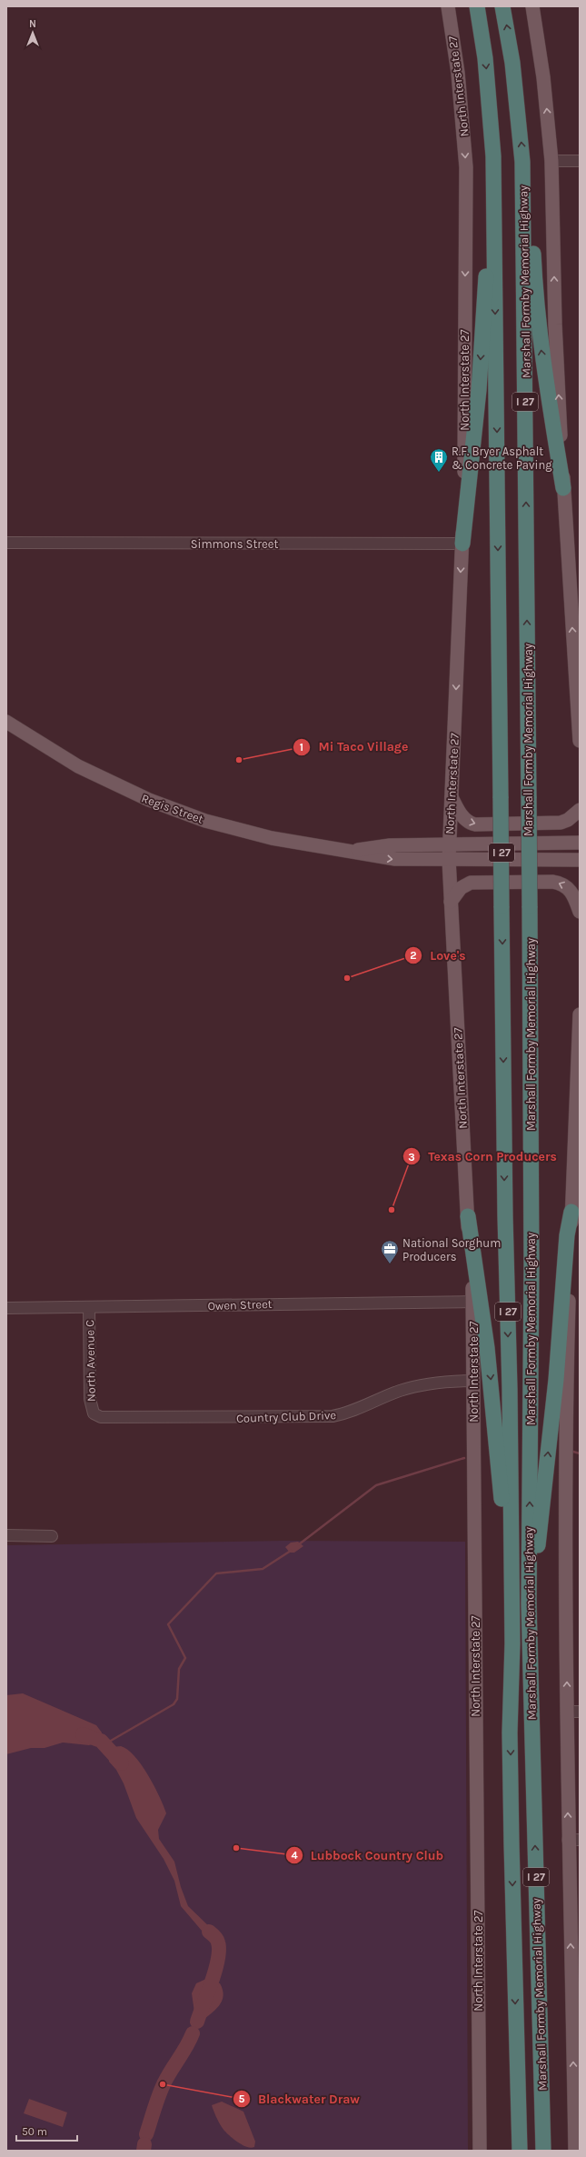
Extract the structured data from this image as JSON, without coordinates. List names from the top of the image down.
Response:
{
  "streets": {
    "highway": ["Marshall Formby Memorial Highway", "I 27"],
    "main road": ["North Interstate 27", "Regis Street"],
    "street": [
      "Simmons Street",
      "Owen Street",
      "North Avenue C",
      "Country Club Drive"
    ]
  },
  "crossings": [
    ["North Interstate 27", "Simmons Street"],
    ["North Interstate 27", "Regis Street"],
    ["North Interstate 27", "Owen Street"],
    ["North Interstate 27", "Country Club Drive"],
    ["Owen Street", "North Avenue C"],
    ["North Avenue C", "Country Club Drive"]
  ],
  "places": {
    "building": ["R.F. Bryer Asphalt & Concrete Paving"],
    "other": [
      "Mi Taco Village",
      "Love's",
      "Texas Corn Producers",
      "Lubbock Country Club",
      "Blackwater Draw"
    ],
    "office": ["National Sorghum Producers"]
  },
  "scale_bar": "50 m",
  "north": "top"
}
